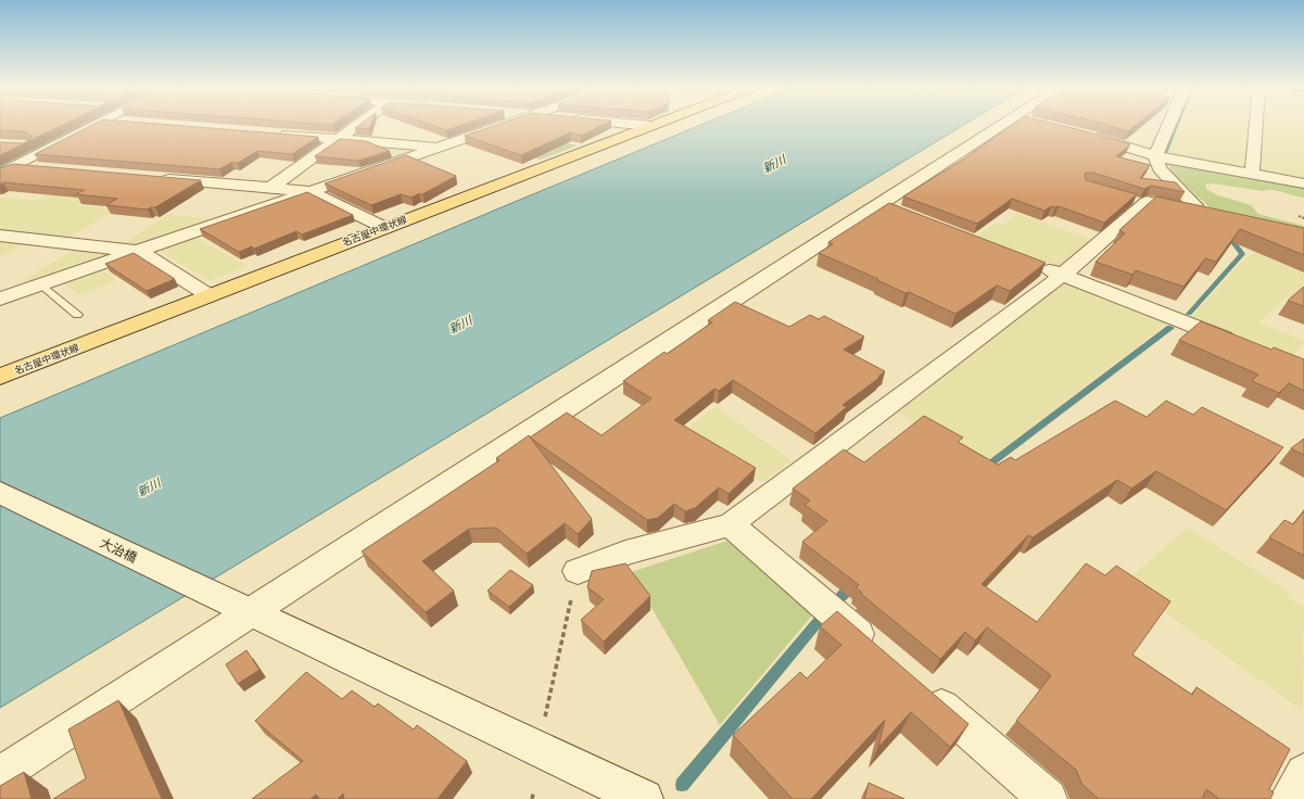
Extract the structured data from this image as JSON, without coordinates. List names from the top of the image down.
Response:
{
  "streets": {
    "main road": ["名古屋中環状線"],
    "street": ["大治橋"]
  },
  "water": ["新川"]
}
